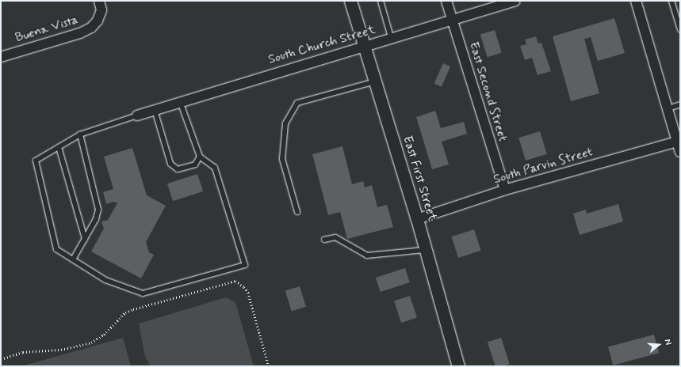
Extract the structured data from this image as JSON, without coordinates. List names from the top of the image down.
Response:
{
  "streets": {
    "street": [
      "Buena Vista",
      "South Church Street",
      "East Second Street",
      "South Parvin Street",
      "East First Street"
    ]
  },
  "crossings": [
    ["South Church Street", "East Second Street"],
    ["South Church Street", "East First Street"],
    ["East Second Street", "South Parvin Street"],
    ["South Parvin Street", "East First Street"]
  ],
  "north": "right"
}
